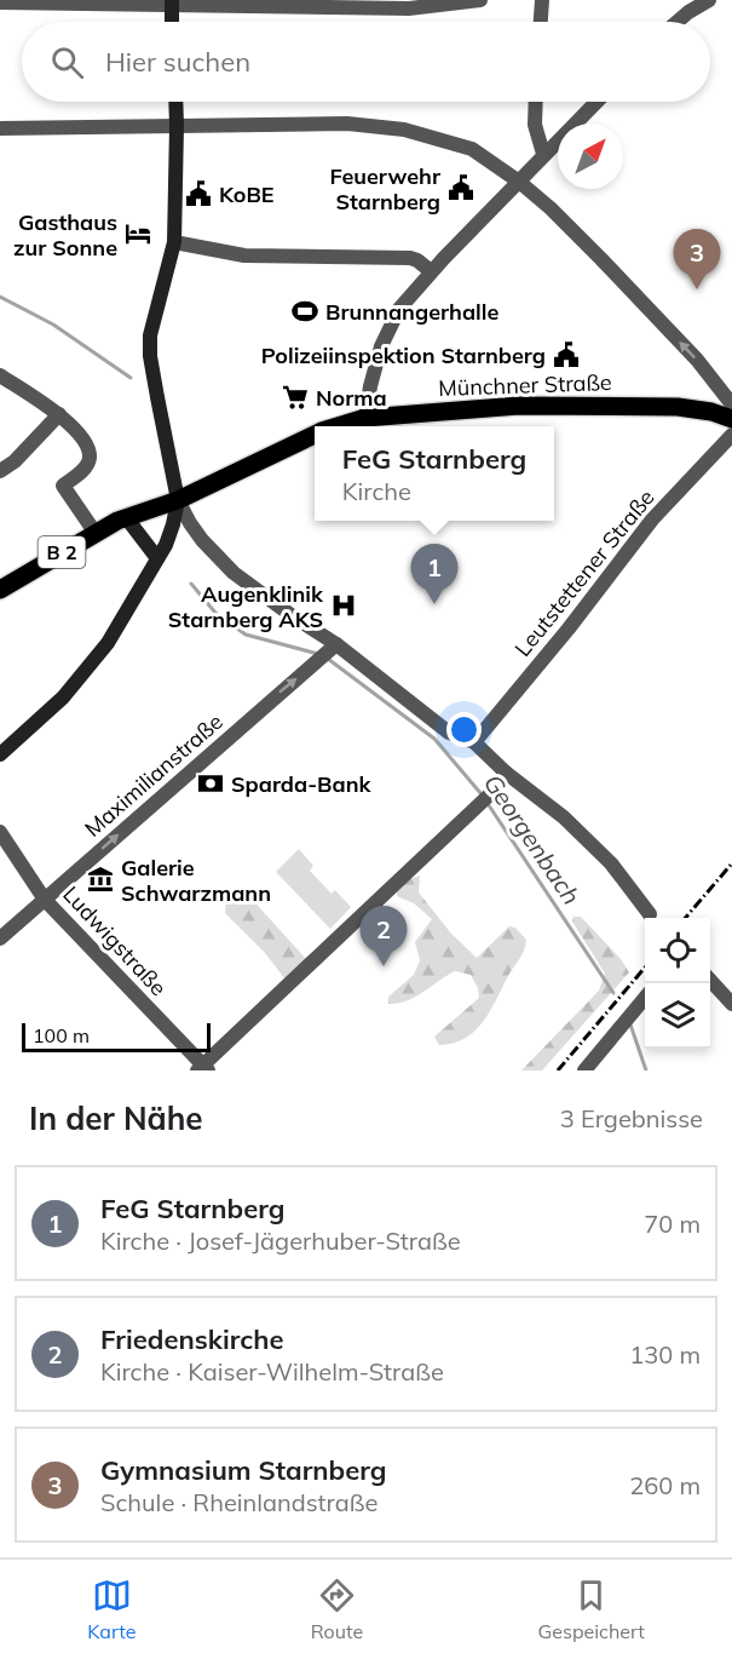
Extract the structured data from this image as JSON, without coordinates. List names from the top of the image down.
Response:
{
  "streets": {
    "main road": ["Münchner Straße", "B 2"],
    "street": ["Leutstettener Straße", "Maximilianstraße", "Ludwigstraße"]
  },
  "crossings": [
    ["Münchner Straße", "B 2"],
    ["Maximilianstraße", "Ludwigstraße"]
  ],
  "one_way": ["Maximilianstraße"],
  "water": ["Georgenbach"],
  "places": {
    "public building": ["Feuerwehr Starnberg", "KoBE", "Polizeiinspektion Starnberg"],
    "hotel": ["Gasthaus zur Sonne"],
    "sports": ["Brunnangerhalle"],
    "supermarket": ["Norma"],
    "hospital": ["Augenklinik Starnberg AKS"],
    "bank": ["Sparda-Bank"],
    "museum": ["Galerie Schwarzmann"]
  },
  "scale_bar": "100 m",
  "north": "top right",
  "page": {
    "search": "Hier suchen",
    "pins": ["3", "1", "2"],
    "popup": ["FeG Starnberg", "Kirche"],
    "scale": "100 m",
    "heading": ["In der Nähe", "3 Ergebnisse"],
    "list": [
      {
        "mark": "1",
        "name": "FeG Starnberg",
        "note": "Kirche · Josef-Jägerhuber-Straße",
        "value": "70 m"
      },
      {
        "mark": "2",
        "name": "Friedenskirche",
        "note": "Kirche · Kaiser-Wilhelm-Straße",
        "value": "130 m"
      },
      {
        "mark": "3",
        "name": "Gymnasium Starnberg",
        "note": "Schule · Rheinlandstraße",
        "value": "260 m"
      }
    ],
    "nav": ["Karte", "Route", "Gespeichert"]
  }
}
